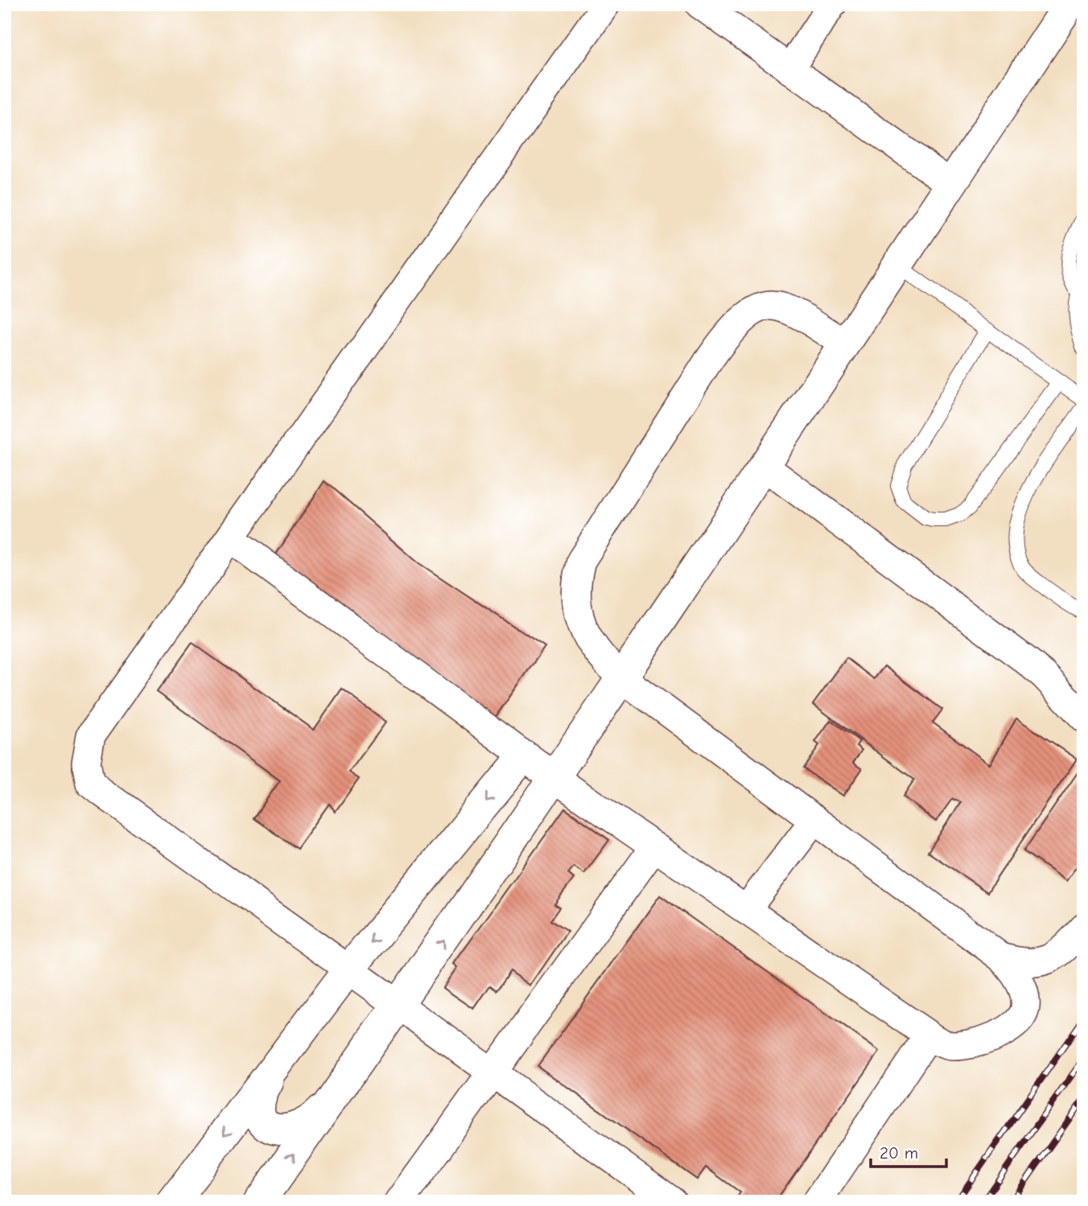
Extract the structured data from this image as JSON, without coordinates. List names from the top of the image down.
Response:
{
  "scale_bar": "20 m"
}
